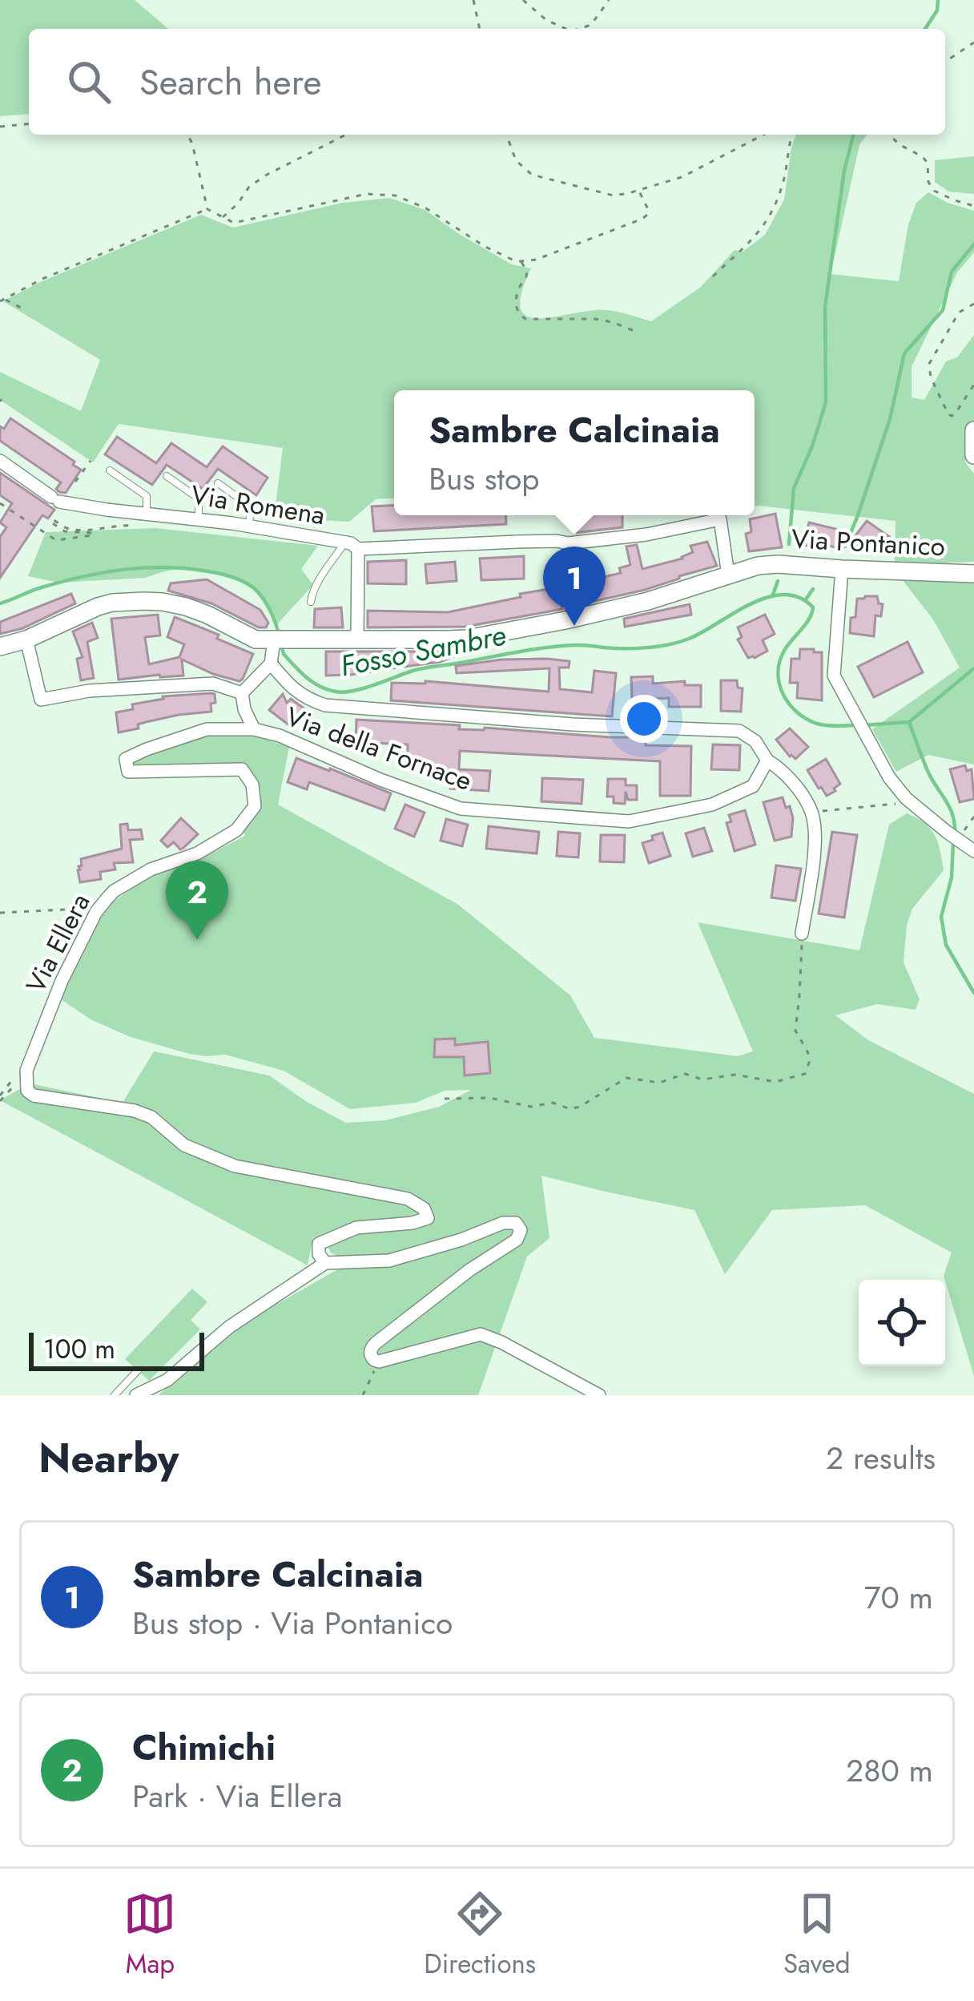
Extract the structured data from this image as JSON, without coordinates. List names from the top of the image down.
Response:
{
  "streets": {
    "street": [
      "Via Romena",
      "Via Pontanico",
      "Via della Fornace",
      "Via Ellera"
    ]
  },
  "crossings": [
    ["Via Romena", "Via Pontanico"],
    ["Via della Fornace", "Via Ellera"]
  ],
  "water": ["Fosso Sambre"],
  "scale_bar": "100 m",
  "page": {
    "search": "Search here",
    "popup": ["Sambre Calcinaia", "Bus stop"],
    "pins": ["1", "2"],
    "scale": "100 m",
    "heading": ["Nearby", "2 results"],
    "list": [
      {
        "mark": "1",
        "name": "Sambre Calcinaia",
        "note": "Bus stop · Via Pontanico",
        "value": "70 m"
      },
      {
        "mark": "2",
        "name": "Chimichi",
        "note": "Park · Via Ellera",
        "value": "280 m"
      }
    ],
    "nav": ["Map", "Directions", "Saved"]
  }
}
